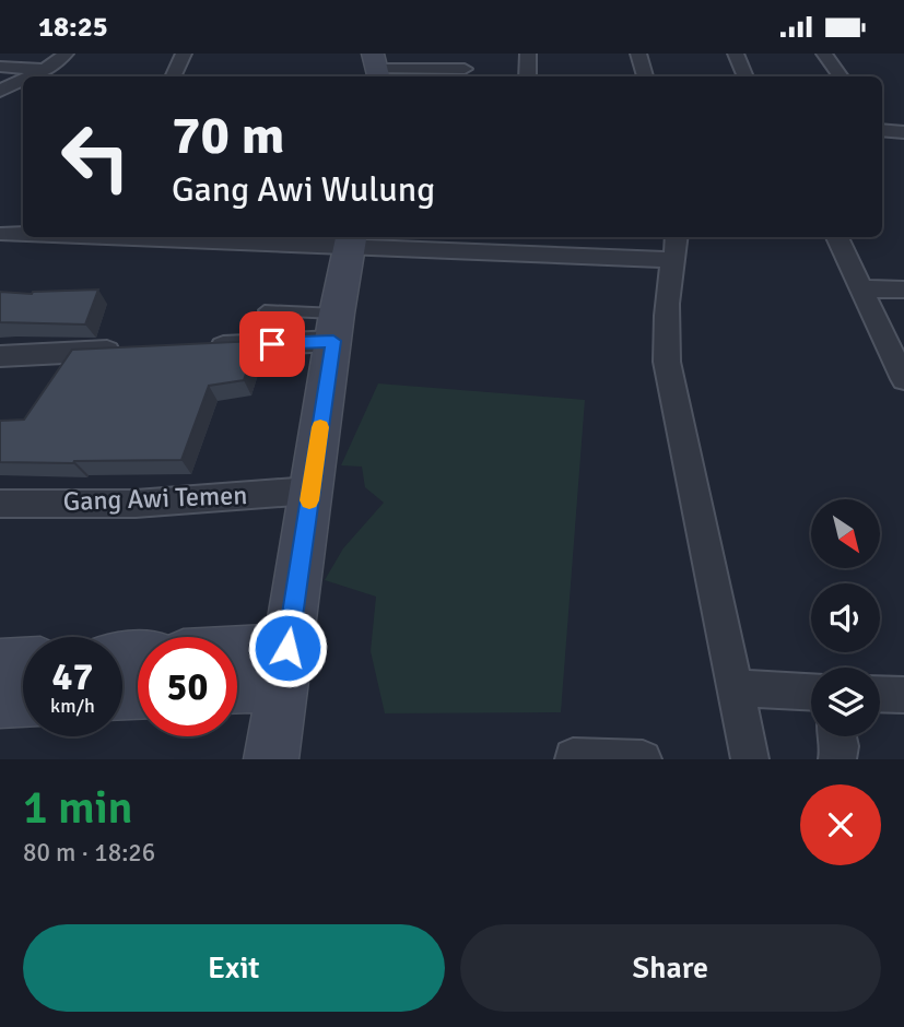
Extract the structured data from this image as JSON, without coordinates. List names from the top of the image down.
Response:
{
  "streets": {
    "street": ["Gang Awi Temen"]
  },
  "north": "bottom right",
  "page": {
    "status": "18:25",
    "turn": ["70 m", "Gang Awi Wulung"],
    "speed": "47 km/h",
    "limit": "50",
    "heading": ["1 min", "80 m · 18:26"],
    "buttons": ["Exit", "Share"]
  }
}
